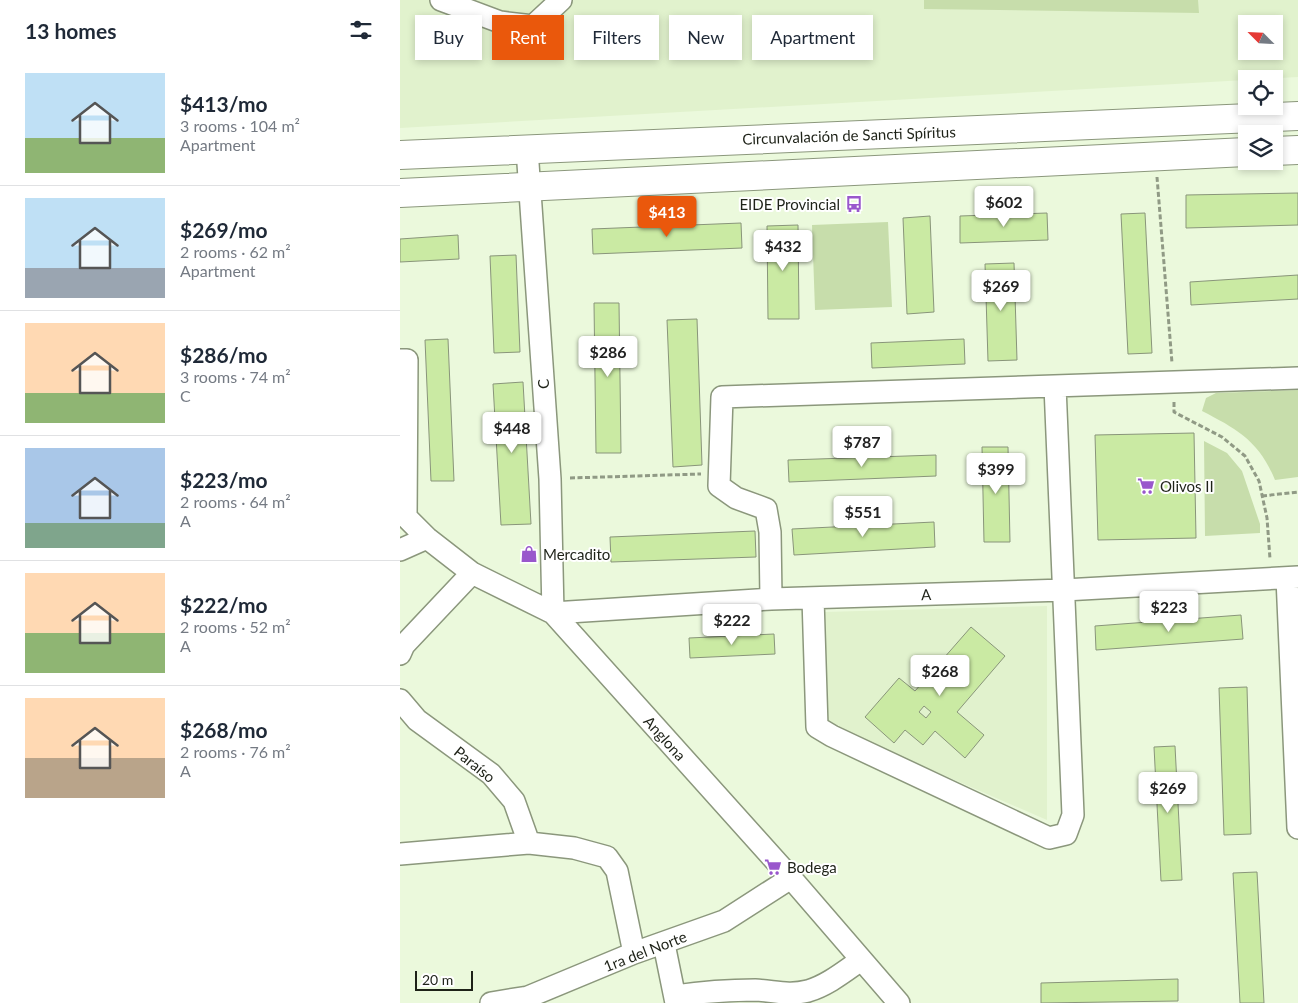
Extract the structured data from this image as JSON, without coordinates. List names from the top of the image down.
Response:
{
  "streets": {
    "highway": ["Circunvalación de Sancti Spíritus"],
    "street": [
      "C",
      "A",
      "Anglona",
      "Paraíso",
      "1ra del Norte"
    ]
  },
  "crossings": [
    ["Circunvalación de Sancti Spíritus", "C"],
    ["C", "A"],
    ["C", "Anglona"],
    ["A", "Anglona"],
    ["Anglona", "1ra del Norte"]
  ],
  "places": {
    "bus stop": ["EIDE Provincial"],
    "supermarket": ["Olivos II", "Bodega"],
    "shop": ["Mercadito"]
  },
  "scale_bar": "20 m",
  "north": "top left",
  "page": {
    "heading": "13 homes",
    "chip": [
      "Buy",
      "Rent",
      "Filters",
      "New",
      "Apartment"
    ],
    "list": [
      {
        "name": "$413/mo",
        "note": "3 rooms · 104 m² · Apartment"
      },
      {
        "name": "$269/mo",
        "note": "2 rooms · 62 m² · Apartment"
      },
      {
        "name": "$286/mo",
        "note": "3 rooms · 74 m² · C"
      },
      {
        "name": "$223/mo",
        "note": "2 rooms · 64 m² · A"
      },
      {
        "name": "$222/mo",
        "note": "2 rooms · 52 m² · A"
      },
      {
        "name": "$268/mo",
        "note": "2 rooms · 76 m² · A"
      }
    ],
    "price": [
      "$602",
      "$413",
      "$432",
      "$269",
      "$286",
      "$448",
      "$787",
      "$399",
      "$551",
      "$223",
      "$222",
      "$268",
      "$269"
    ],
    "scale": "20 m"
  }
}
